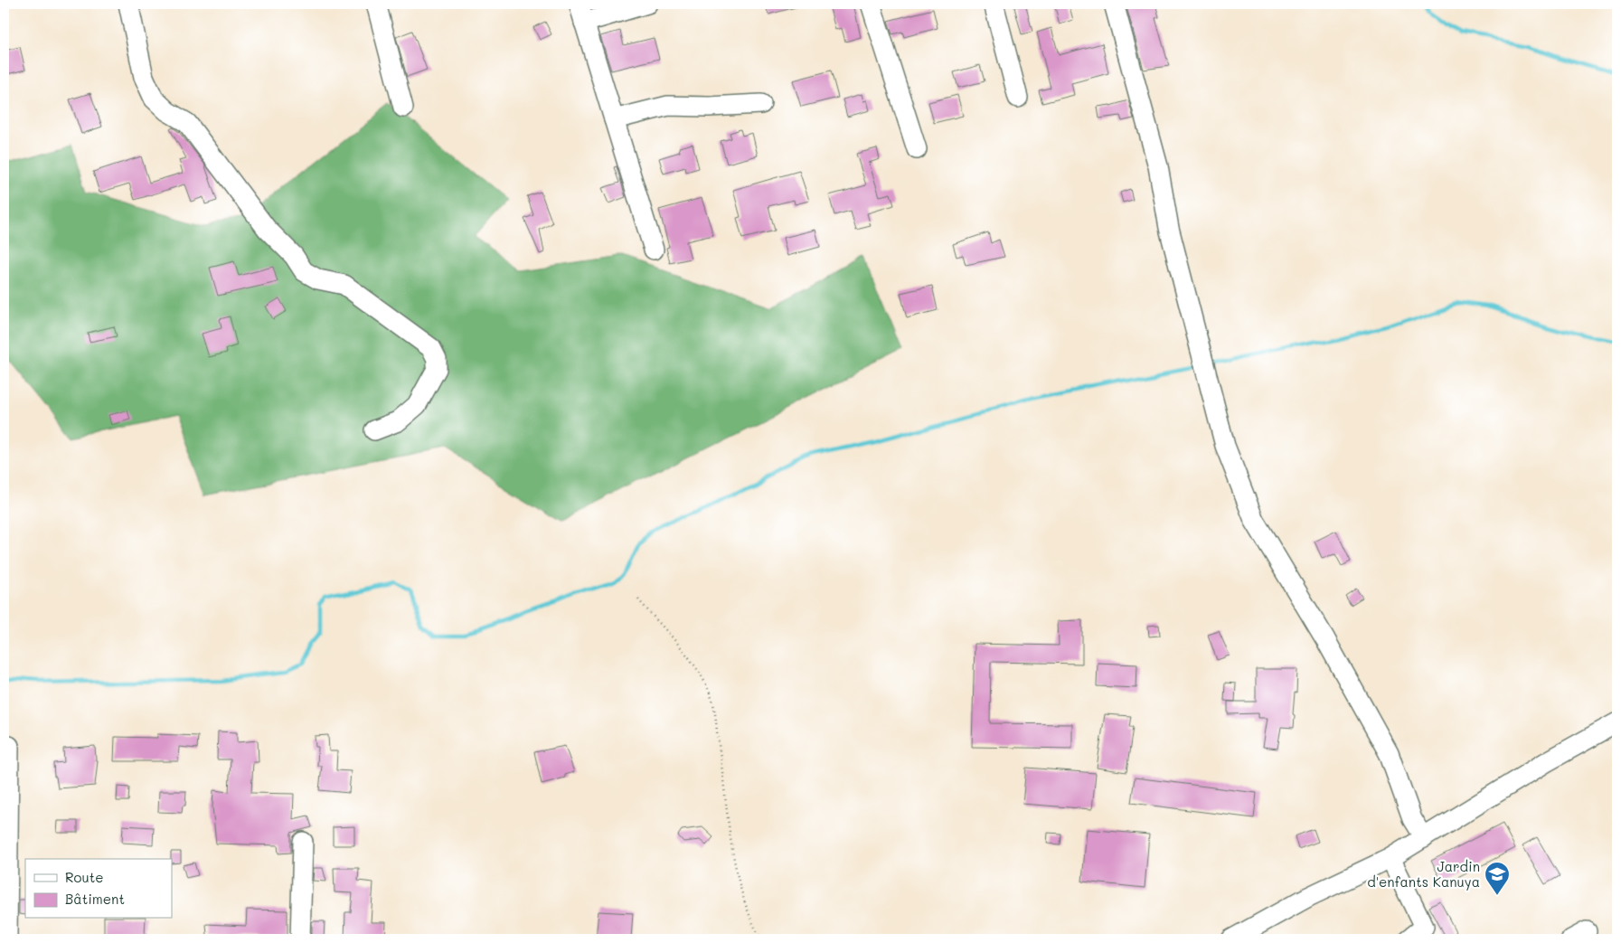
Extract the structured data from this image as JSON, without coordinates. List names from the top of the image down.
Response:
{
  "places": {
    "school or university": ["Jardin d'enfants Kanuya"]
  },
  "legend": ["Route", "Bâtiment"]
}
